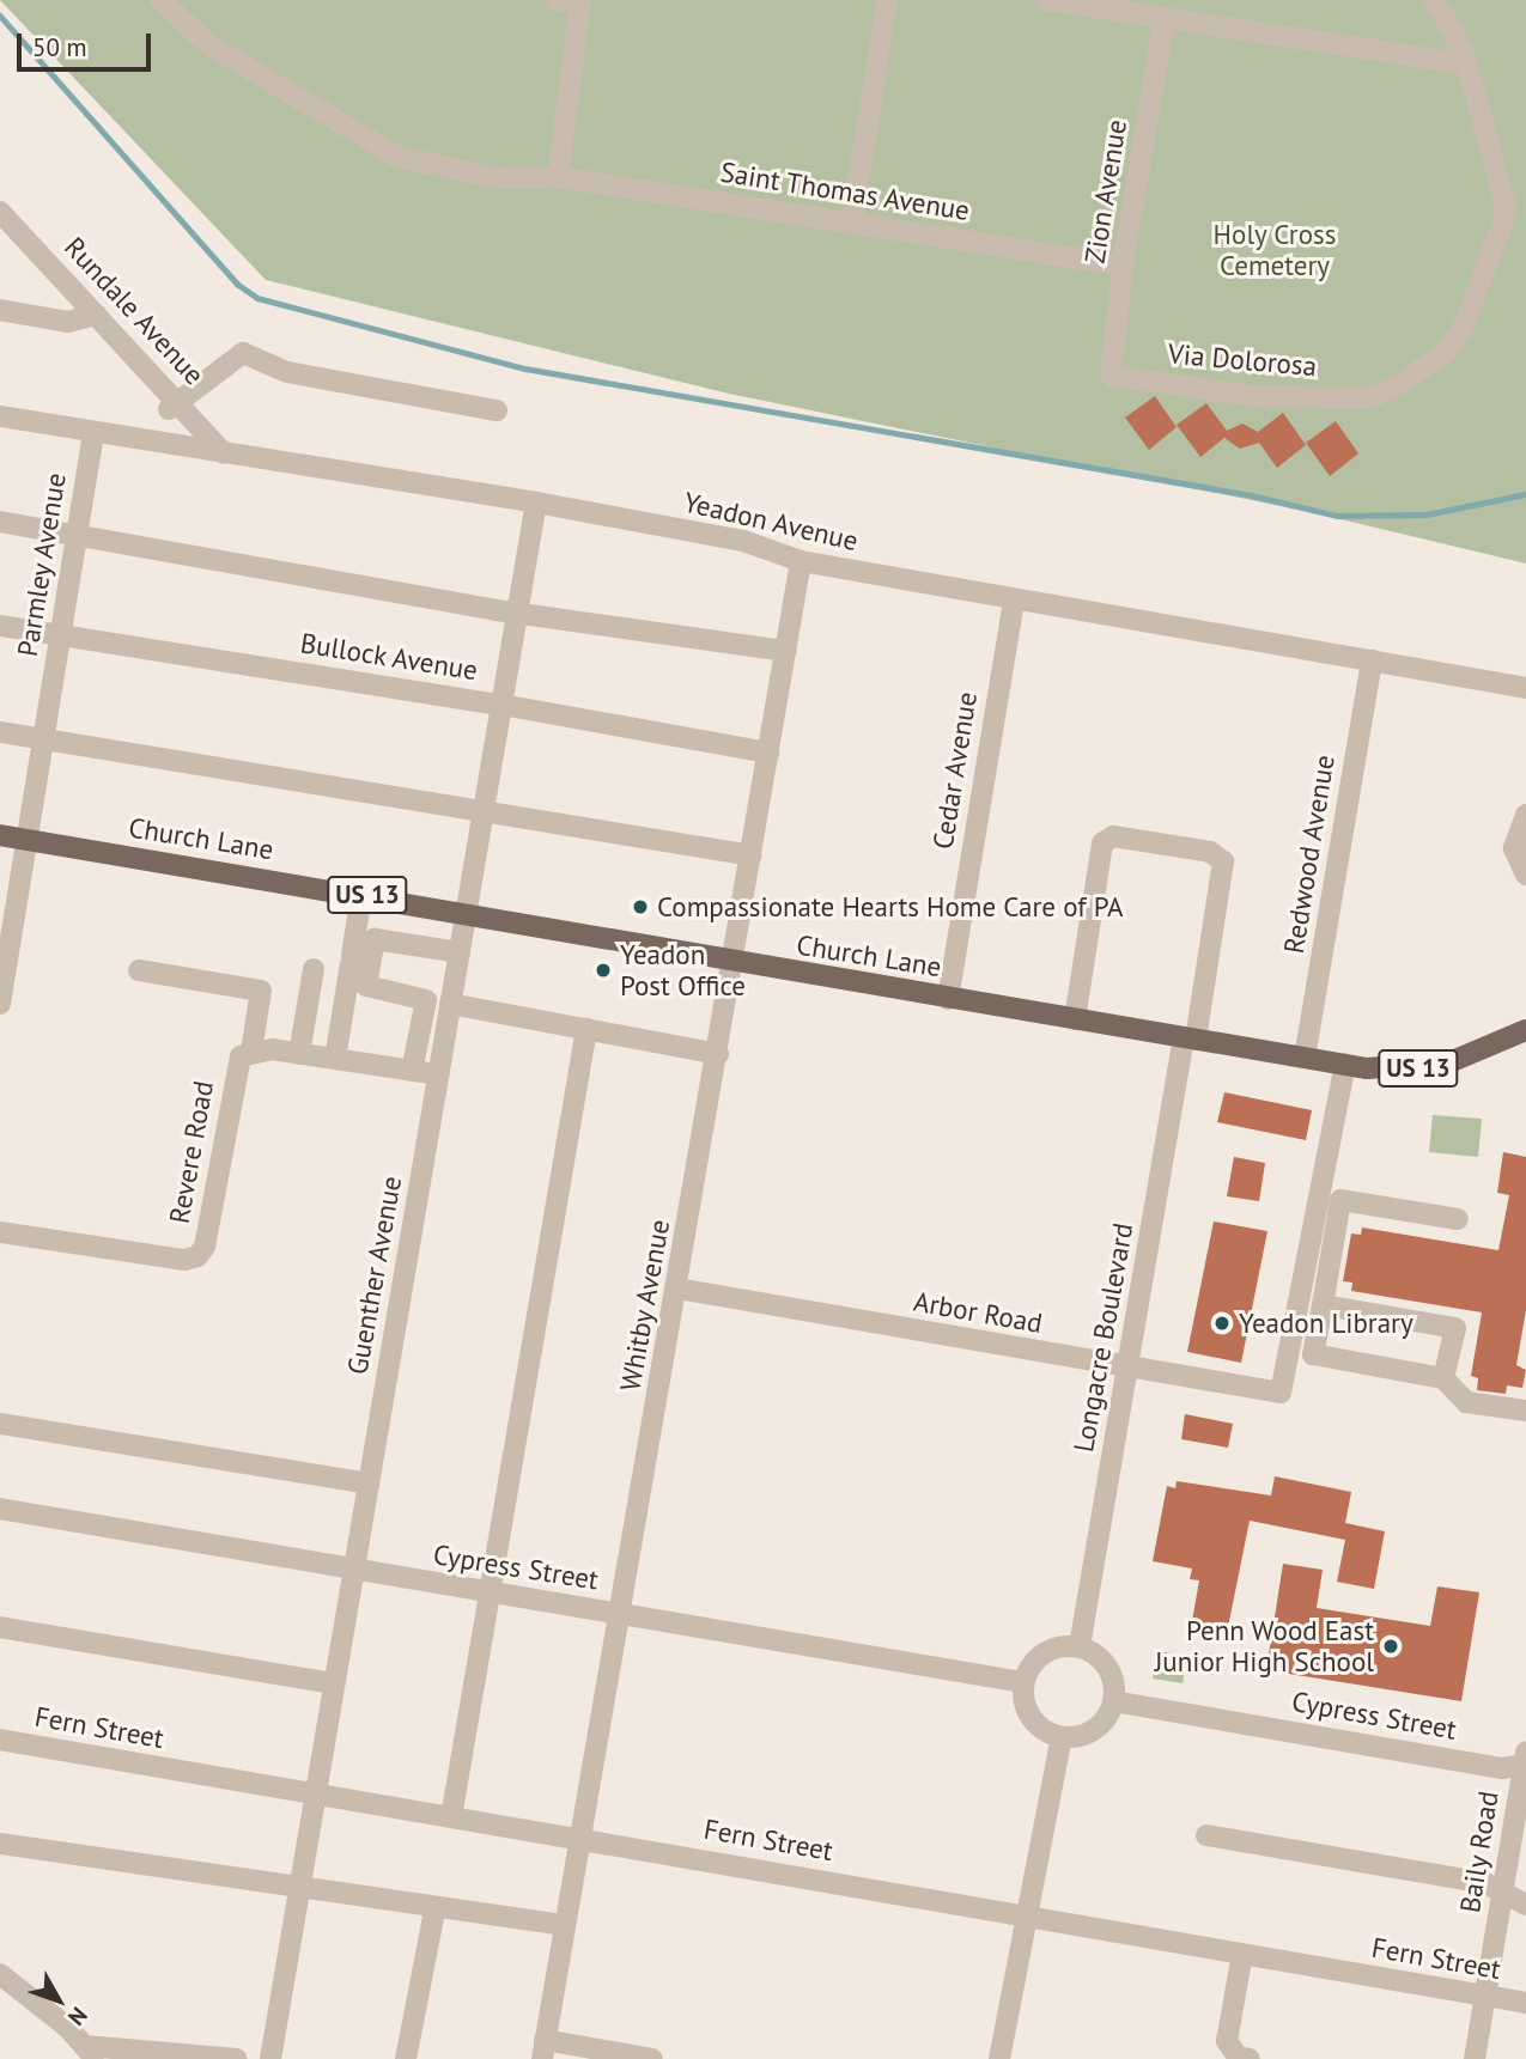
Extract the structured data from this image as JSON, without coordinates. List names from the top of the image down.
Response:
{
  "streets": {
    "main road": ["Church Lane", "US 13"],
    "street": [
      "Saint Thomas Avenue",
      "Zion Avenue",
      "Rundale Avenue",
      "Via Dolorosa",
      "Yeadon Avenue",
      "Parmley Avenue",
      "Bullock Avenue",
      "Cedar Avenue",
      "Redwood Avenue",
      "Revere Road",
      "Guenther Avenue",
      "Whitby Avenue",
      "Arbor Road",
      "Longacre Boulevard",
      "Cypress Street",
      "Fern Street",
      "Baily Road"
    ]
  },
  "crossings": [
    ["Saint Thomas Avenue", "Zion Avenue"],
    ["Zion Avenue", "Via Dolorosa"],
    ["Rundale Avenue", "Yeadon Avenue"],
    ["Yeadon Avenue", "Parmley Avenue"],
    ["Yeadon Avenue", "Cedar Avenue"],
    ["Yeadon Avenue", "Redwood Avenue"],
    ["Yeadon Avenue", "Guenther Avenue"],
    ["Yeadon Avenue", "Whitby Avenue"],
    ["Parmley Avenue", "Bullock Avenue"],
    ["Parmley Avenue", "Church Lane"],
    ["Bullock Avenue", "Guenther Avenue"],
    ["Bullock Avenue", "Whitby Avenue"],
    ["Cedar Avenue", "Church Lane"],
    ["Church Lane", "Redwood Avenue"],
    ["Church Lane", "Guenther Avenue"],
    ["Church Lane", "Whitby Avenue"],
    ["Church Lane", "Arbor Road"],
    ["Church Lane", "Longacre Boulevard"],
    ["Guenther Avenue", "Cypress Street"],
    ["Guenther Avenue", "Fern Street"],
    ["Whitby Avenue", "Arbor Road"],
    ["Whitby Avenue", "Cypress Street"],
    ["Whitby Avenue", "Fern Street"],
    ["Arbor Road", "Longacre Boulevard"],
    ["Longacre Boulevard", "Cypress Street"],
    ["Cypress Street", "Baily Road"],
    ["Fern Street", "Baily Road"]
  ],
  "parks": ["Holy Cross Cemetery"],
  "places": [
    "Compassionate Hearts Home Care of PA",
    "Yeadon Post Office",
    "Yeadon Library",
    "Penn Wood East Junior High School"
  ],
  "scale_bar": "50 m",
  "north": "bottom right"
}
